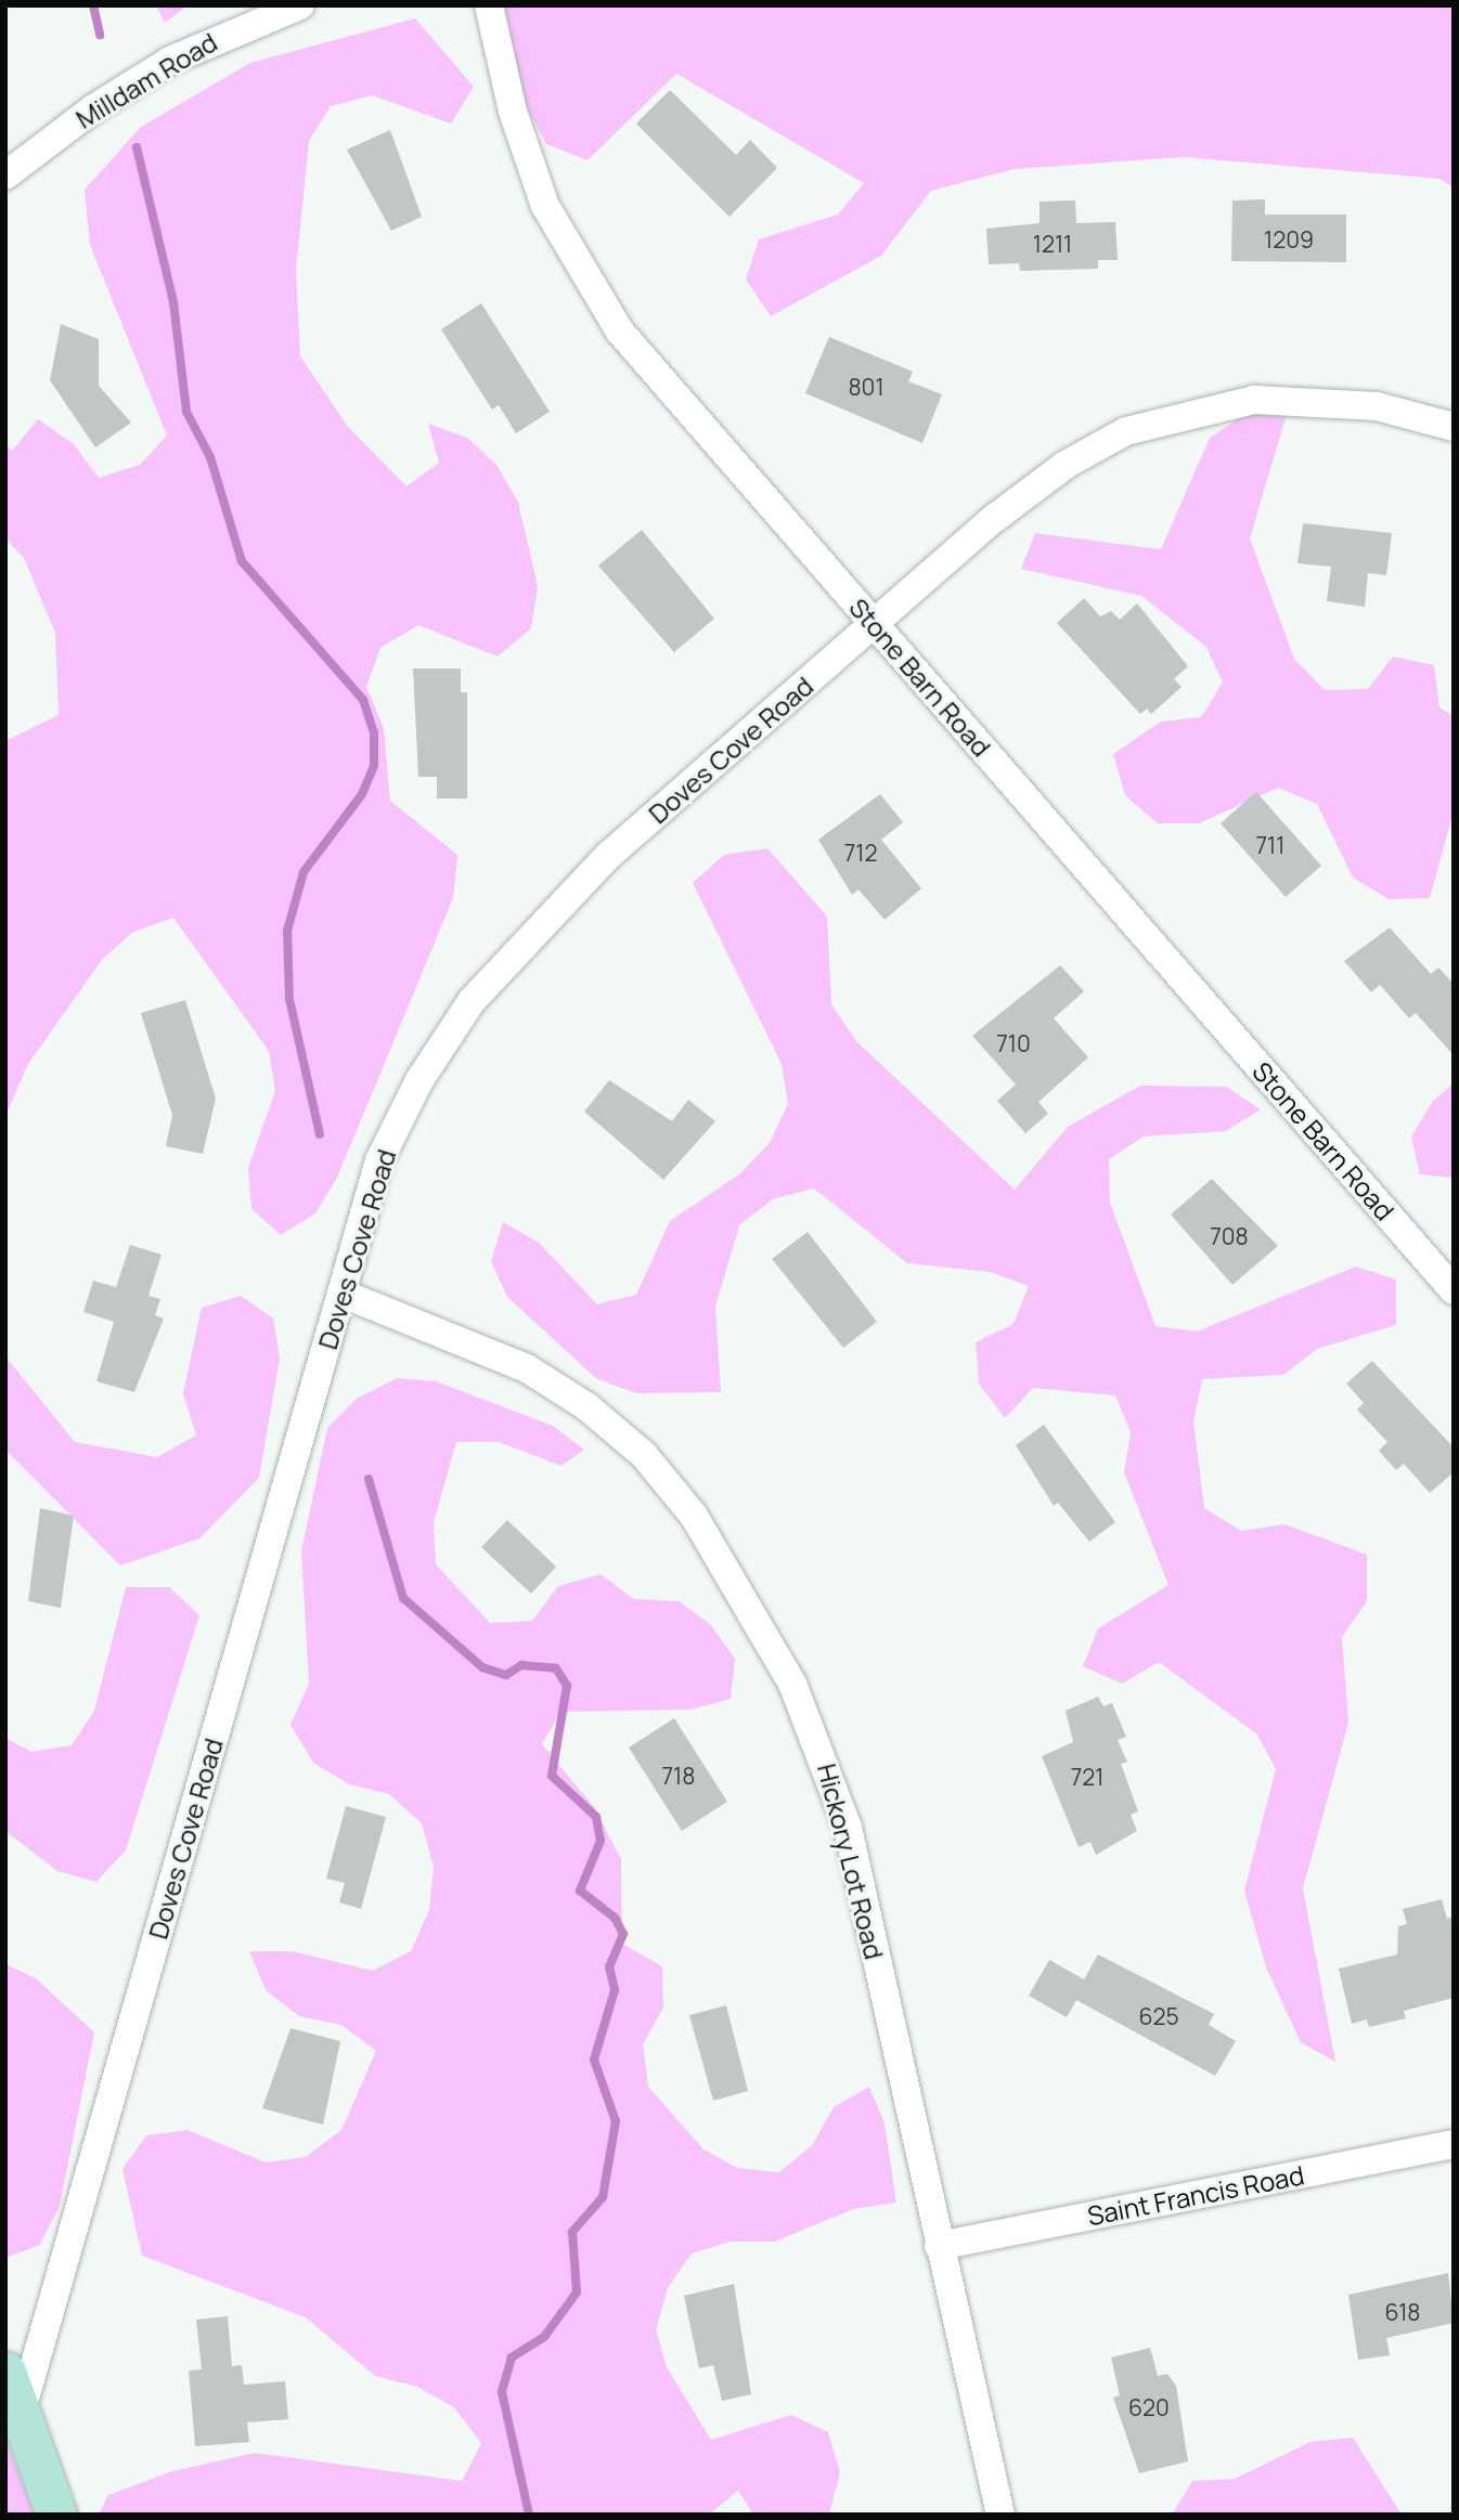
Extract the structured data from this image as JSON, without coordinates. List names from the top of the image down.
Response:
{
  "streets": {
    "street": [
      "Milldam Road",
      "Stone Barn Road",
      "Doves Cove Road",
      "Hickory Lot Road",
      "Saint Francis Road"
    ]
  },
  "crossings": [
    ["Stone Barn Road", "Doves Cove Road"],
    ["Doves Cove Road", "Hickory Lot Road"],
    ["Hickory Lot Road", "Saint Francis Road"]
  ],
  "house_numbers": [
    "1209",
    "1211",
    "801",
    "711",
    "712",
    "710",
    "708",
    "718",
    "721",
    "625",
    "618",
    "620"
  ]
}
